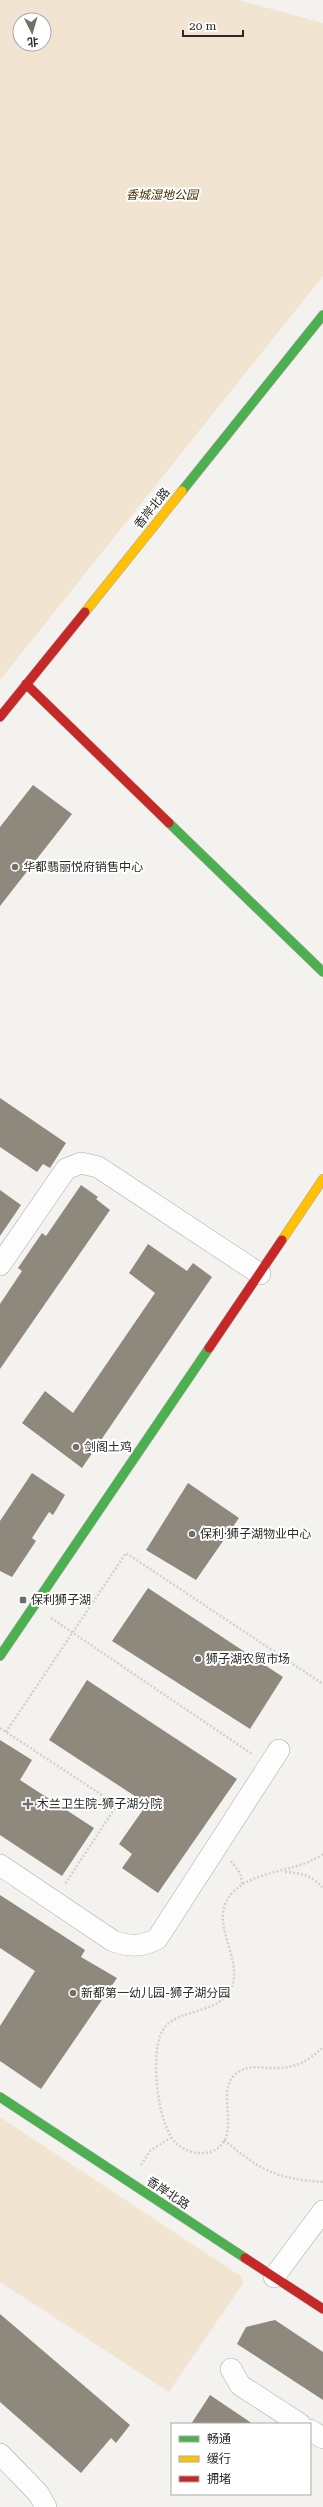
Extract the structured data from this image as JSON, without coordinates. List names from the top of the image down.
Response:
{
  "streets": {
    "street": ["香岸北路"]
  },
  "parks": ["香城湿地公园"],
  "places": {
    "other": [
      "华都翡丽悦府销售中心",
      "剑阁土鸡",
      "保利·狮子湖物业中心",
      "狮子湖农贸市场",
      "新都第一幼儿园-狮子湖分园"
    ],
    "transit": ["保利狮子湖"],
    "health": ["木兰卫生院-狮子湖分院"]
  },
  "legend": ["畅通", "缓行", "拥堵"],
  "scale_bar": "20 m",
  "north": "bottom"
}
